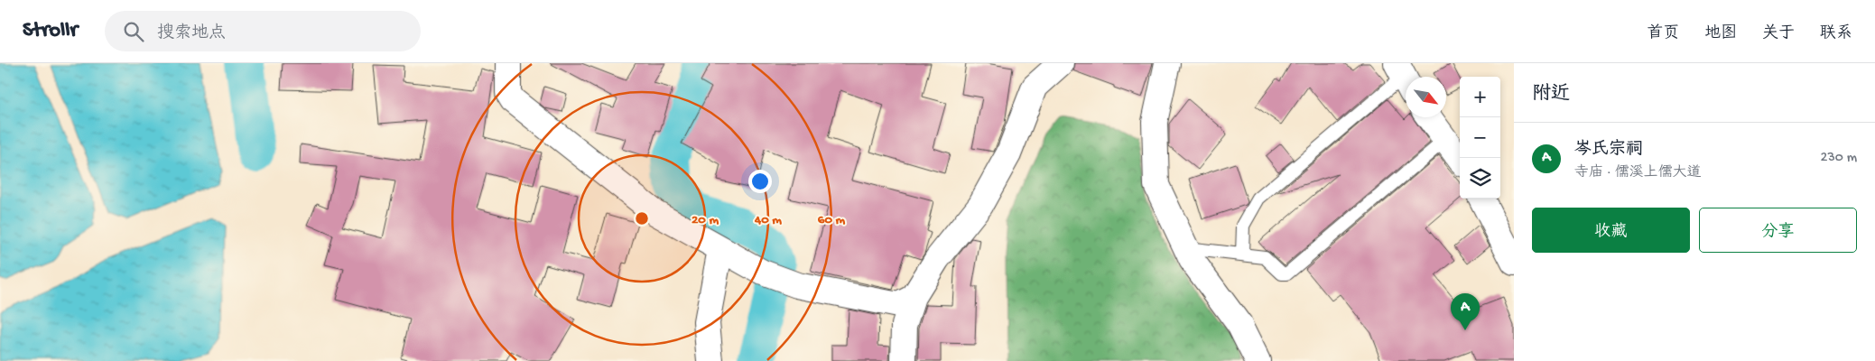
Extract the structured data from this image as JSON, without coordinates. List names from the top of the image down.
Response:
{
  "north": "bottom right",
  "page": {
    "header": "Strollr",
    "search": "搜索地点",
    "nav": [
      "首页",
      "地图",
      "关于",
      "联系"
    ],
    "heading": "附近",
    "map_buttons": ["+", "−"],
    "list": [
      {
        "mark": "A",
        "name": "岑氏宗祠",
        "note": "寺庙 · 儒溪上儒大道",
        "value": "230 m"
      }
    ],
    "buttons": ["收藏", "分享"],
    "pins": "A"
  },
  "rings": ["20 m", "40 m", "60 m"]
}
